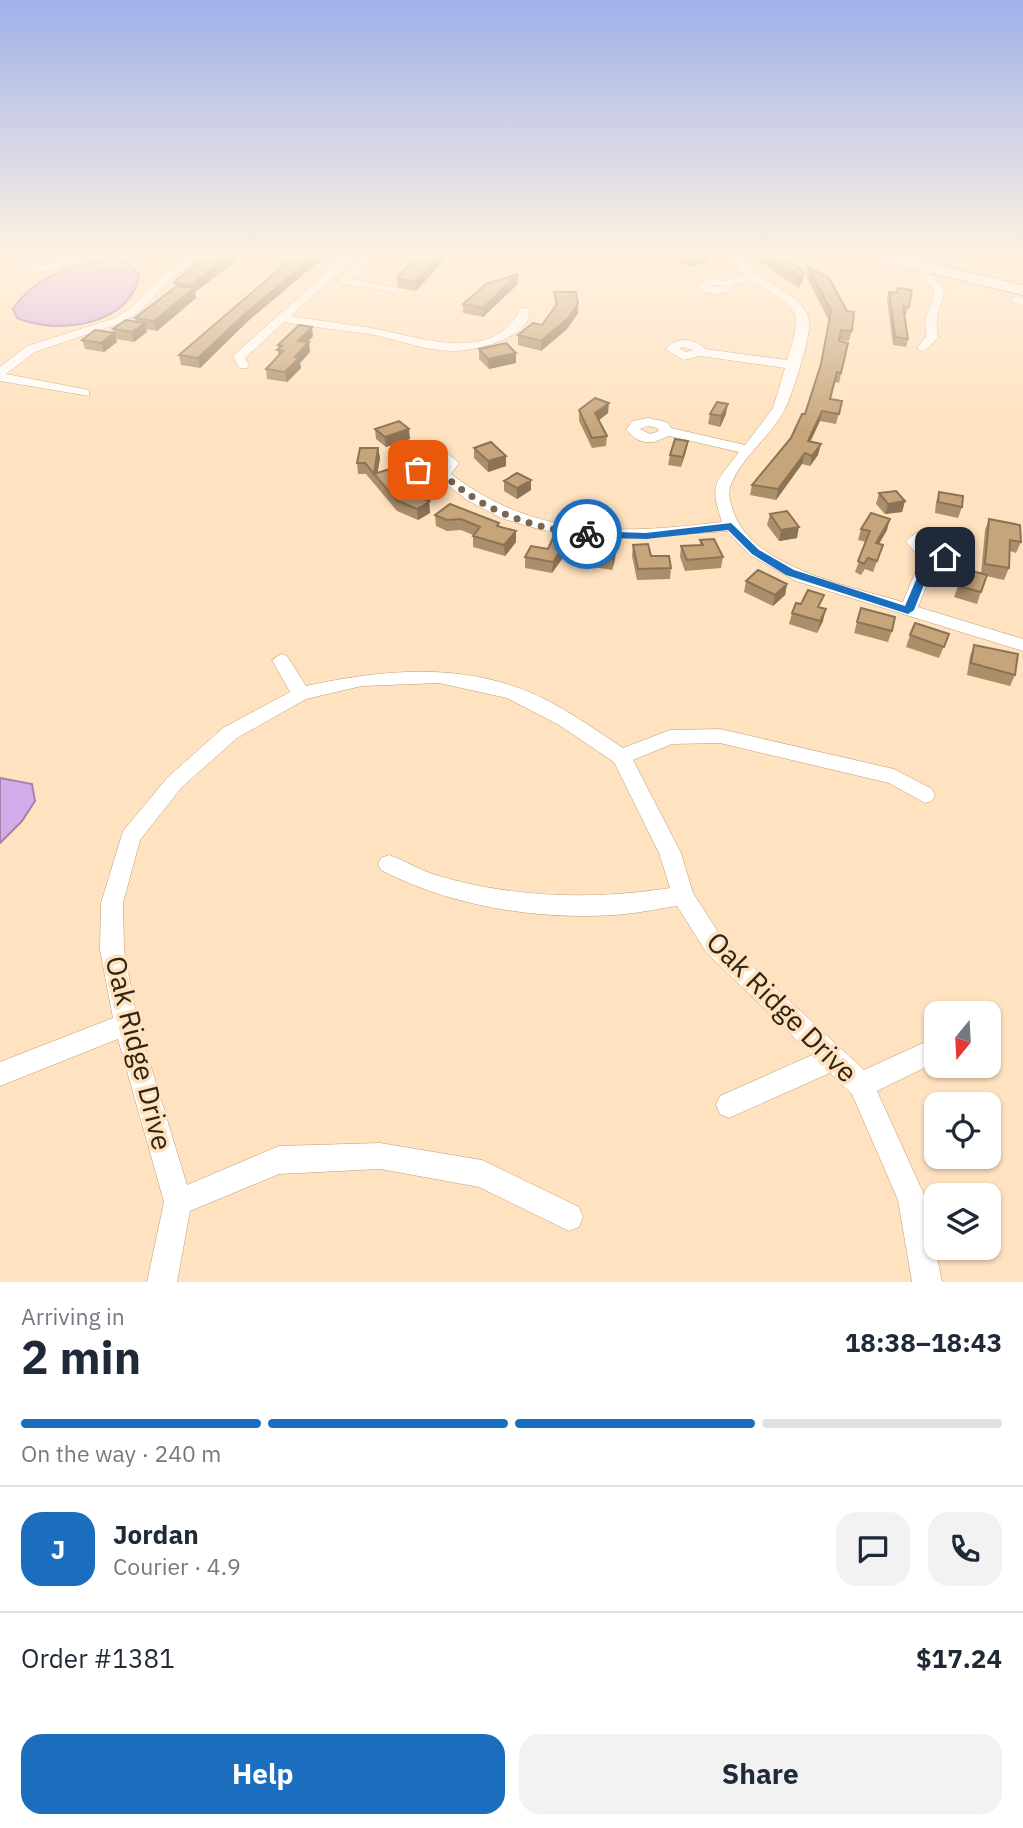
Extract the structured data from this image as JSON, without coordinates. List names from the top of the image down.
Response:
{
  "streets": {
    "street": ["Oak Ridge Drive"]
  },
  "north": "bottom",
  "page": {
    "heading": ["2 min", "Arriving in", "18:38–18:43"],
    "panel": [
      "Jordan",
      "Courier · 4.9",
      "Order #1381",
      "$17.24"
    ],
    "bar": "On the way · 240 m",
    "round": "J",
    "buttons": ["Help", "Share"]
  }
}
